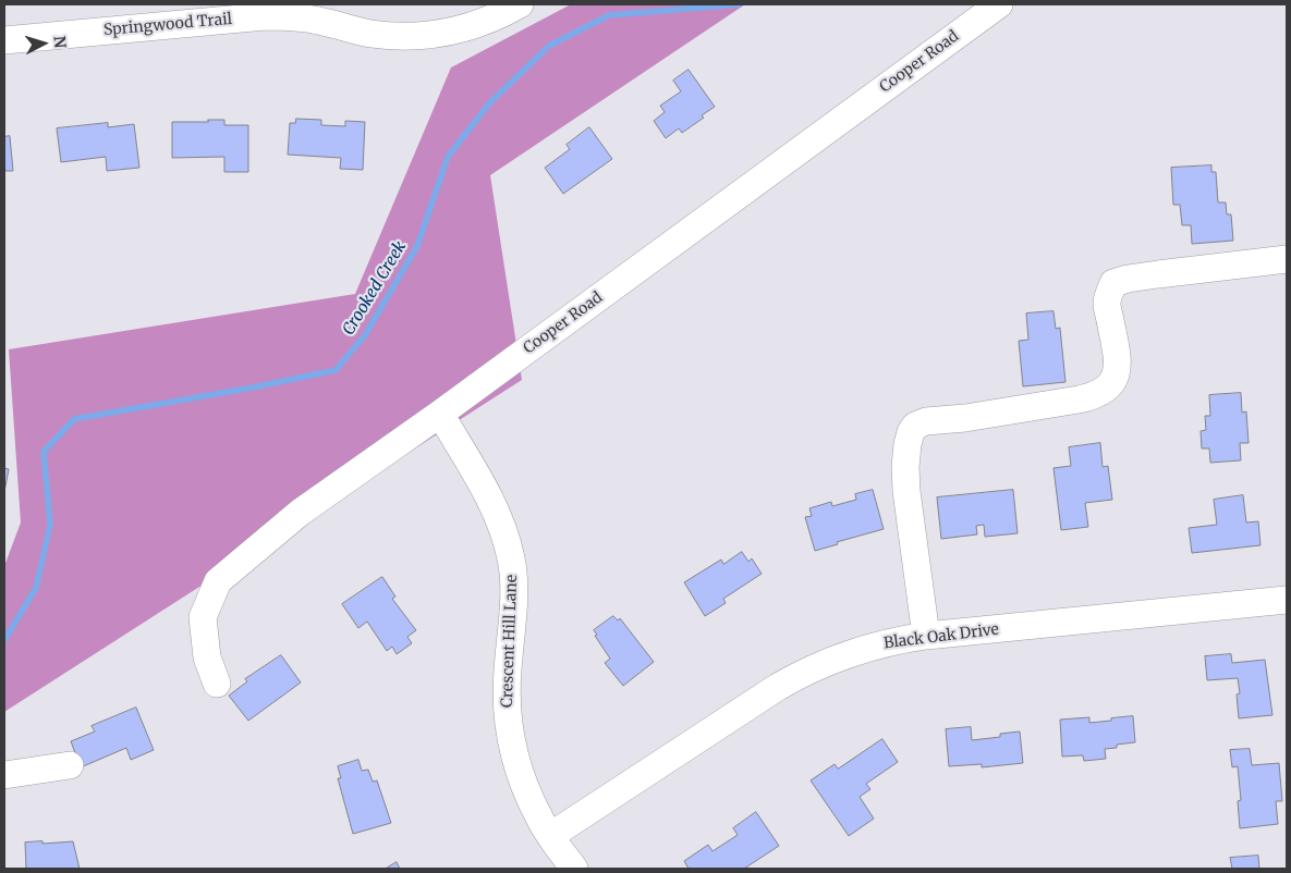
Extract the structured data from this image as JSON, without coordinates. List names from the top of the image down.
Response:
{
  "streets": {
    "street": [
      "Springwood Trail",
      "Cooper Road",
      "Black Oak Drive",
      "Crescent Hill Lane"
    ]
  },
  "crossings": [
    ["Cooper Road", "Crescent Hill Lane"],
    ["Black Oak Drive", "Crescent Hill Lane"]
  ],
  "water": ["Crooked Creek"],
  "north": "right"
}
